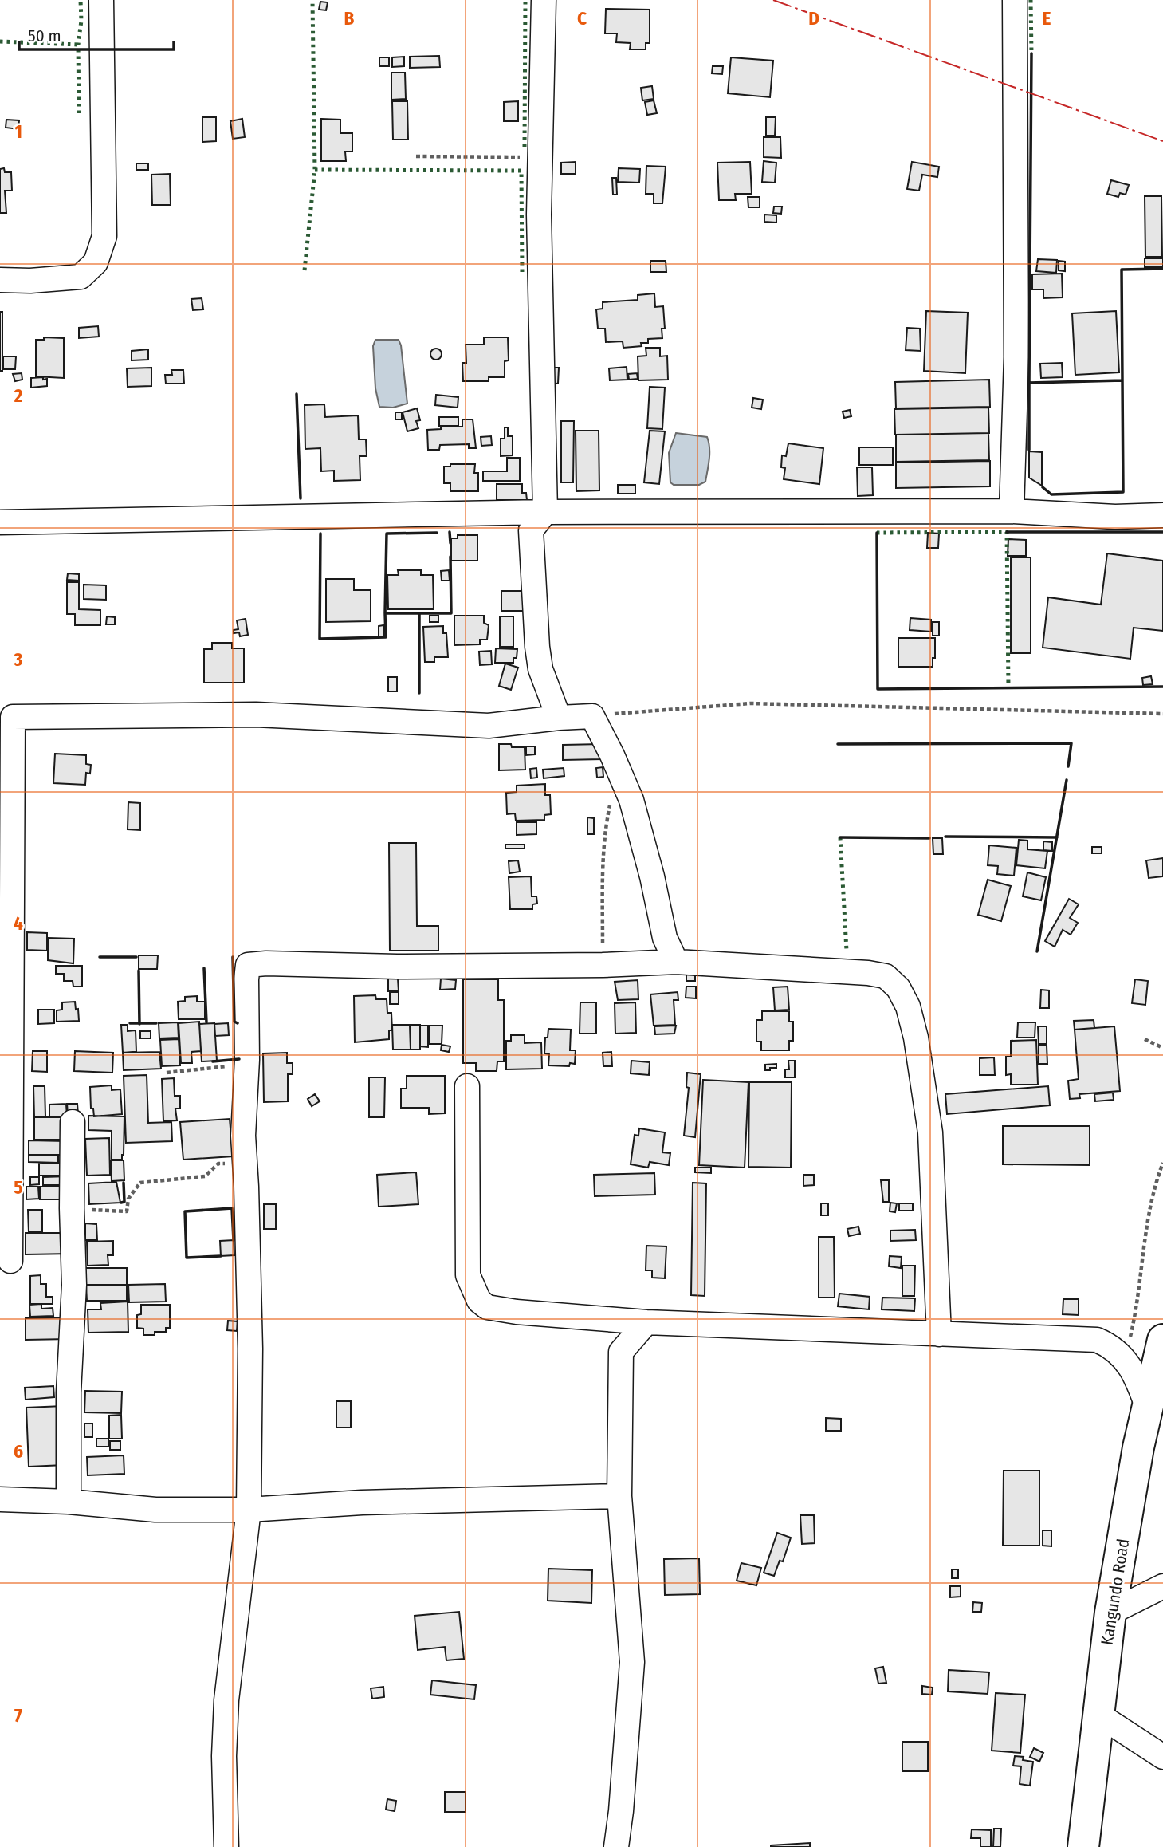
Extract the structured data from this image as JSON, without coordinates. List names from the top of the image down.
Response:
{
  "streets": {
    "highway": ["Kangundo Road"]
  },
  "scale_bar": "50 m",
  "grid": {
    "columns": [
      "B",
      "C",
      "D",
      "E"
    ],
    "rows": [
      "1",
      "2",
      "3",
      "4",
      "5",
      "6",
      "7"
    ]
  }
}
